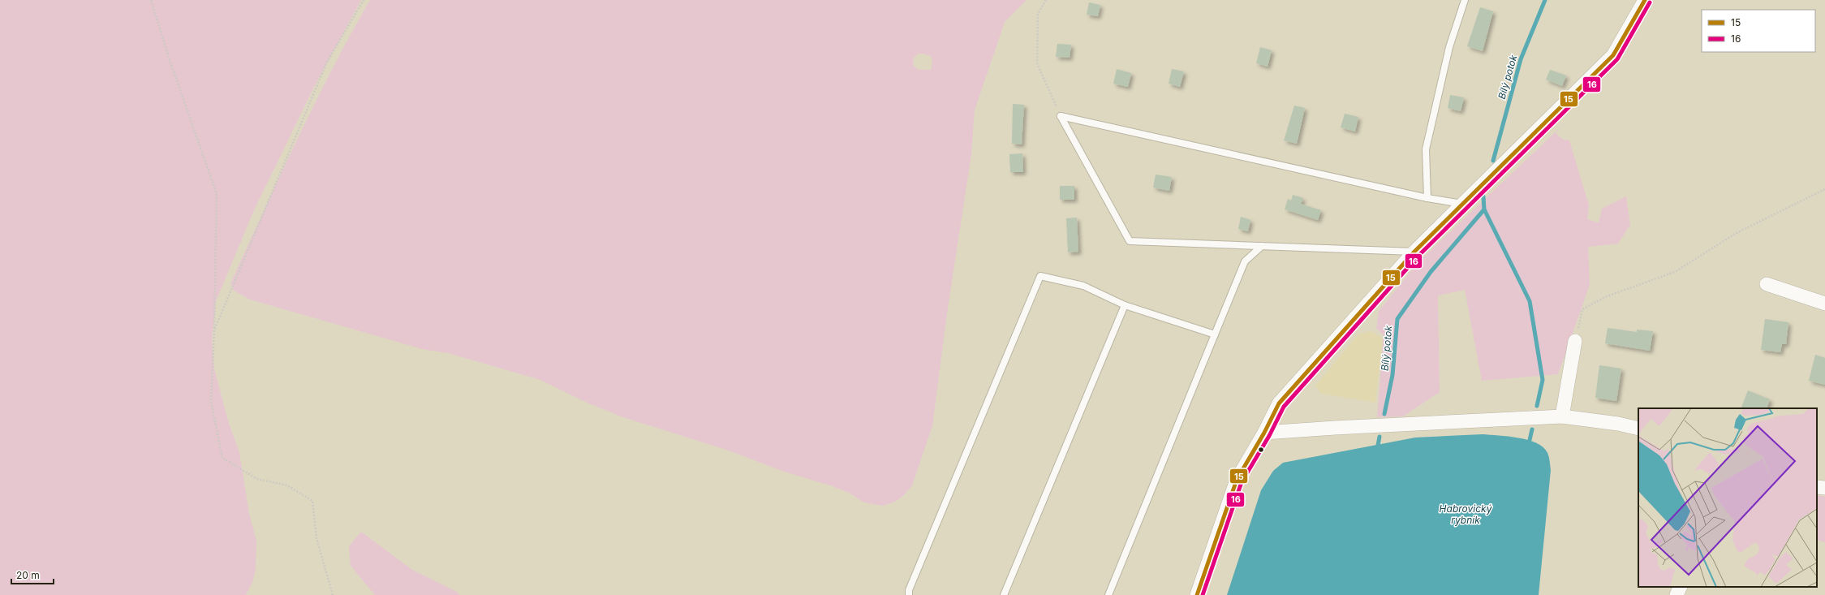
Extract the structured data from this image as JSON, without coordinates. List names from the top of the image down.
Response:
{
  "water": ["Bílý potok", "Habrovický rybník"],
  "lines": ["transit line 15", "transit line 16"],
  "legend": ["15", "16"],
  "scale_bar": "20 m"
}
